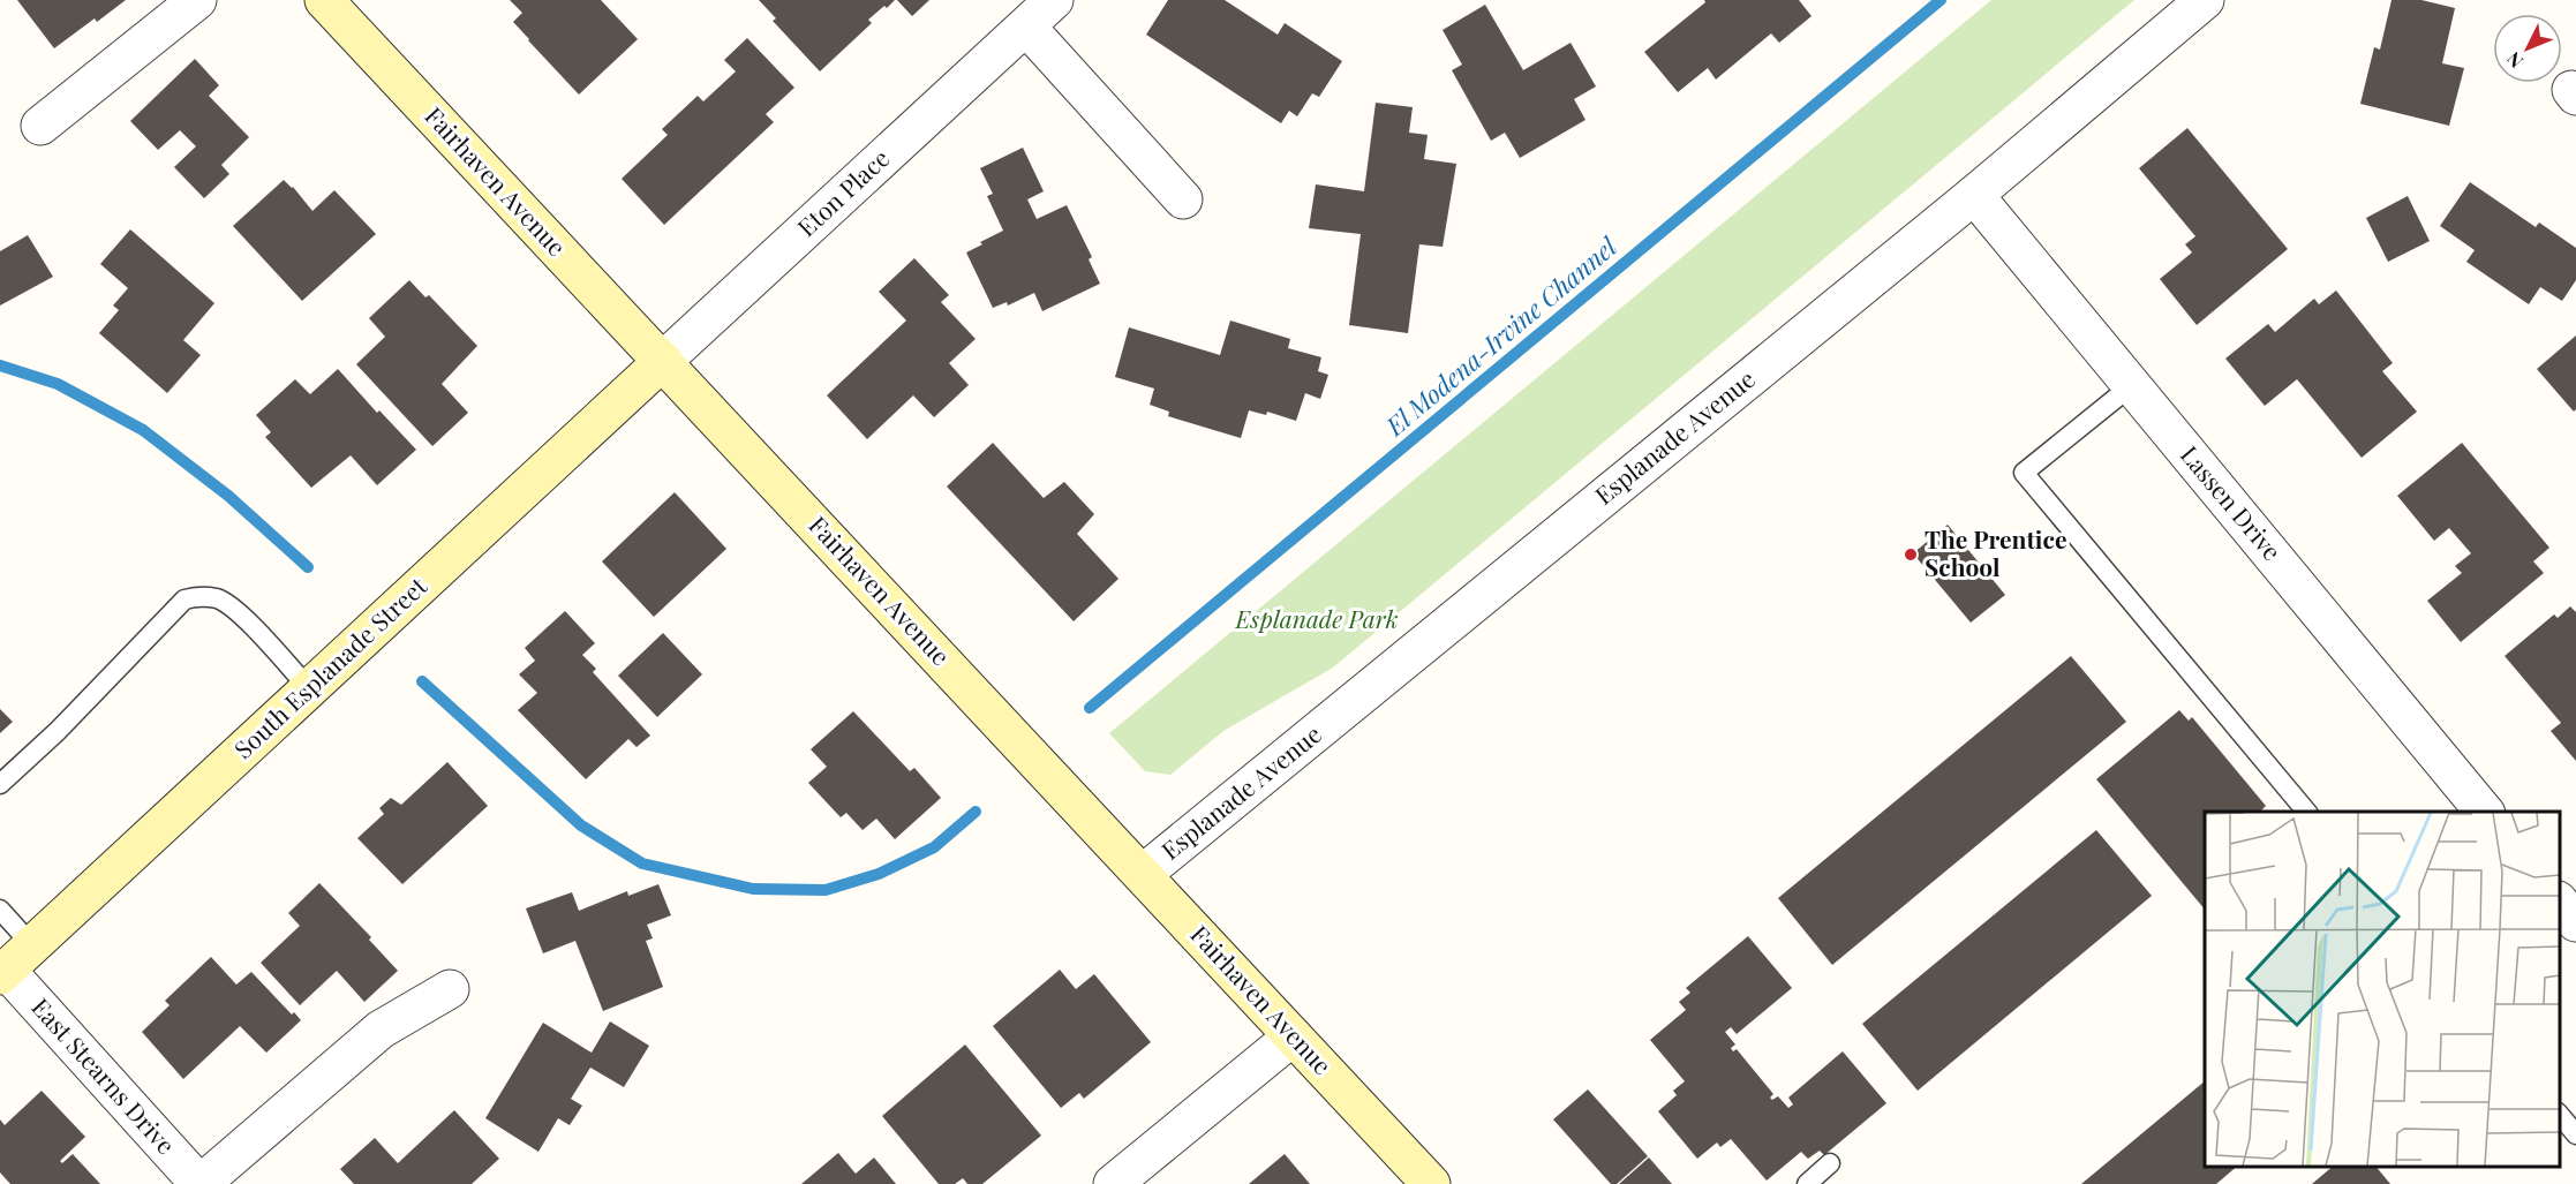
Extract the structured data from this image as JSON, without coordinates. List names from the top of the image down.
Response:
{
  "streets": {
    "main road": ["Fairhaven Avenue", "South Esplanade Street"],
    "street": [
      "Eton Place",
      "Esplanade Avenue",
      "Lassen Drive",
      "East Stearns Drive"
    ]
  },
  "crossings": [
    ["Fairhaven Avenue", "Eton Place"],
    ["Fairhaven Avenue", "Esplanade Avenue"],
    ["Fairhaven Avenue", "South Esplanade Street"],
    ["Eton Place", "South Esplanade Street"],
    ["Esplanade Avenue", "Lassen Drive"],
    ["South Esplanade Street", "East Stearns Drive"]
  ],
  "water": ["El Modena-Irvine Channel"],
  "parks": ["Esplanade Park"],
  "places": ["The Prentice School"],
  "north": "bottom left"
}
